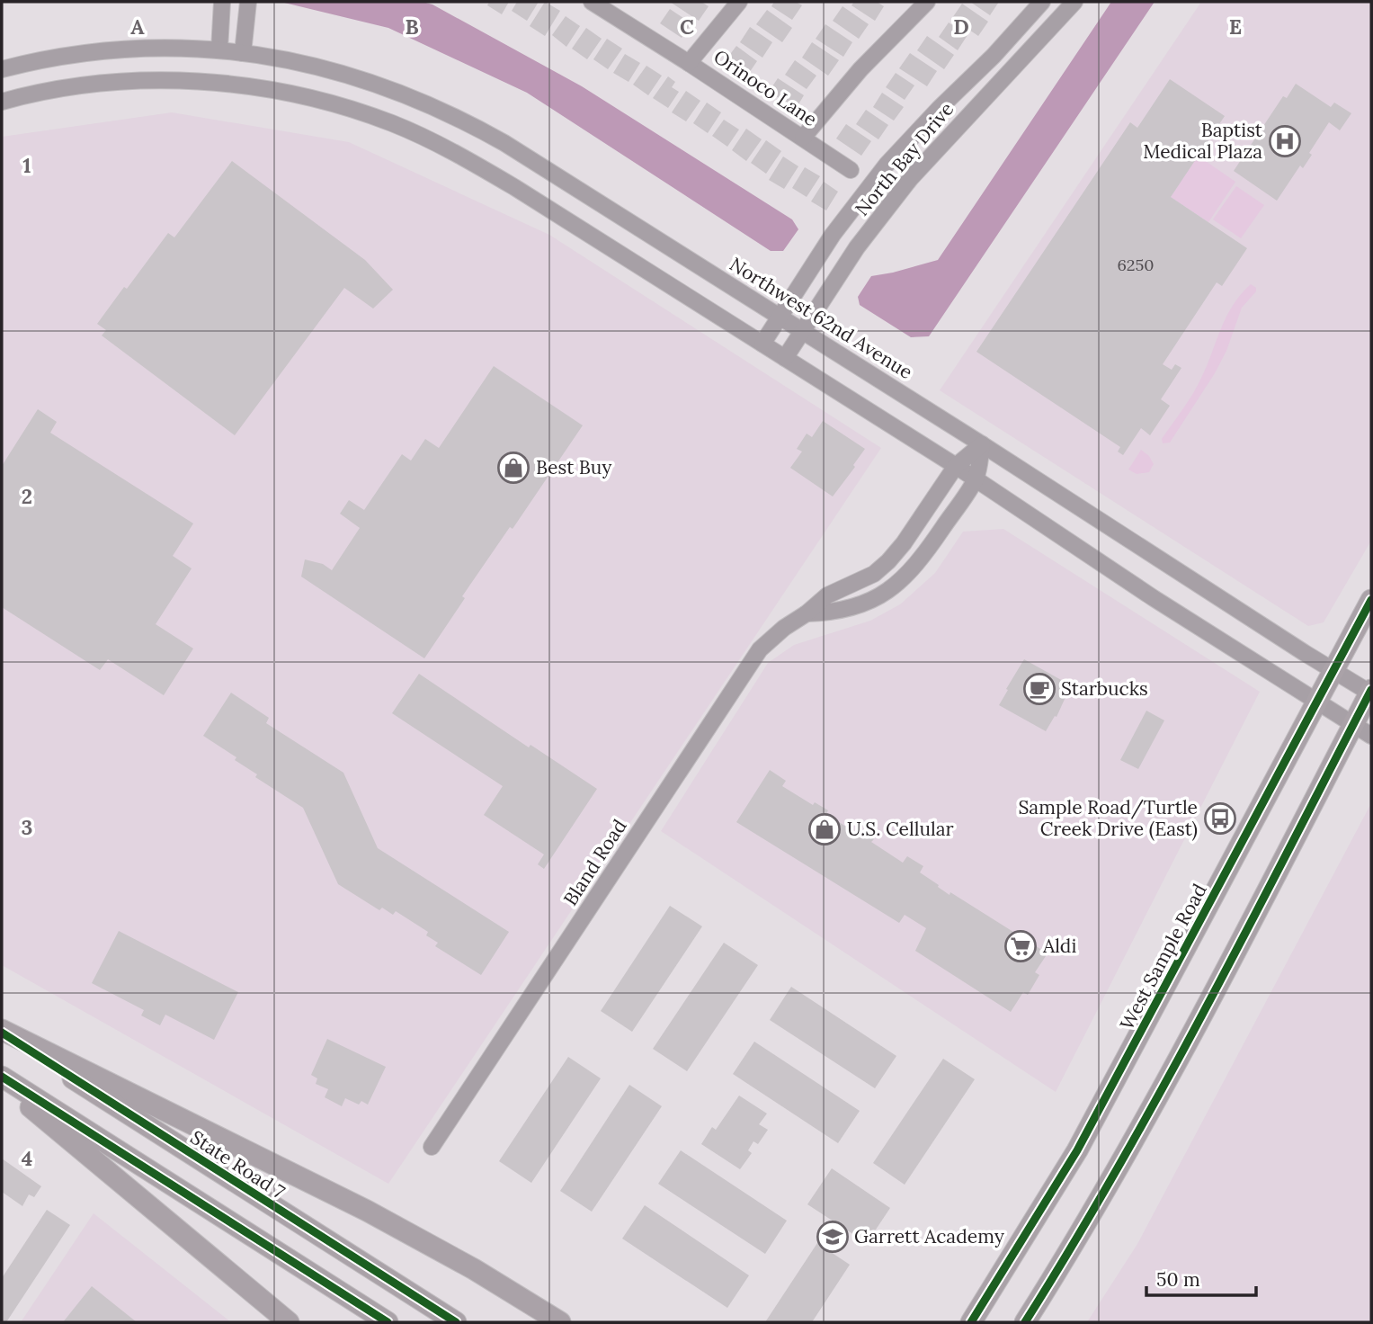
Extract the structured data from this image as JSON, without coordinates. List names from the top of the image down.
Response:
{
  "streets": {
    "main road": ["West Sample Road", "State Road 7"],
    "street": [
      "Orinoco Lane",
      "North Bay Drive",
      "Northwest 62nd Avenue",
      "Bland Road"
    ]
  },
  "crossings": [
    ["North Bay Drive", "Northwest 62nd Avenue"],
    ["Northwest 62nd Avenue", "Bland Road"],
    ["Northwest 62nd Avenue", "West Sample Road"]
  ],
  "places": {
    "hospital": ["Baptist Medical Plaza"],
    "shop": ["Best Buy", "U.S. Cellular"],
    "cafe": ["Starbucks"],
    "bus stop": ["Sample Road/Turtle Creek Drive (East)"],
    "supermarket": ["Aldi"],
    "school or university": ["Garrett Academy"]
  },
  "house_numbers": ["6250"],
  "scale_bar": "50 m",
  "grid": {
    "columns": [
      "A",
      "B",
      "C",
      "D",
      "E"
    ],
    "rows": [
      "1",
      "2",
      "3",
      "4"
    ]
  }
}
